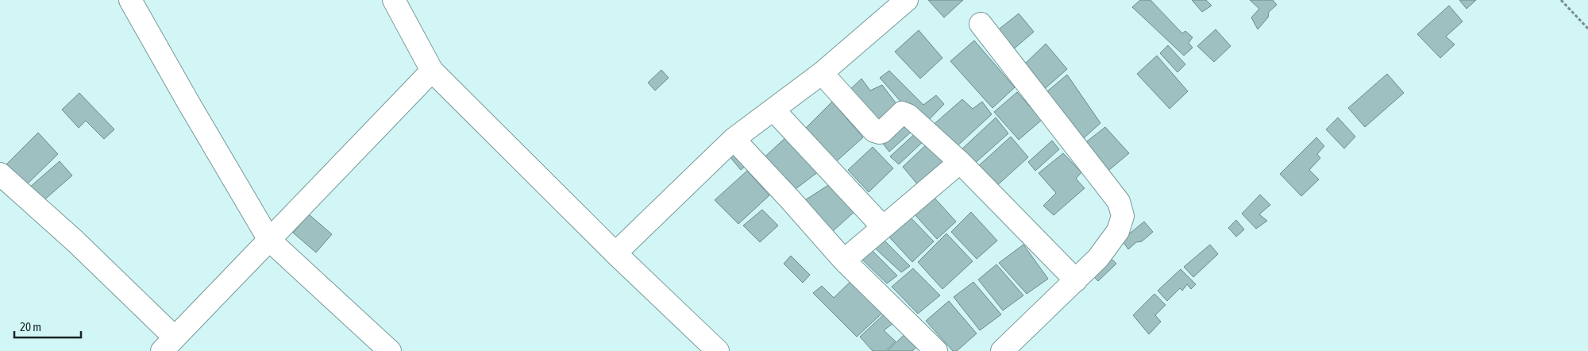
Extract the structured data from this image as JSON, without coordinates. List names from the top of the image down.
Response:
{
  "scale_bar": "20 m"
}
